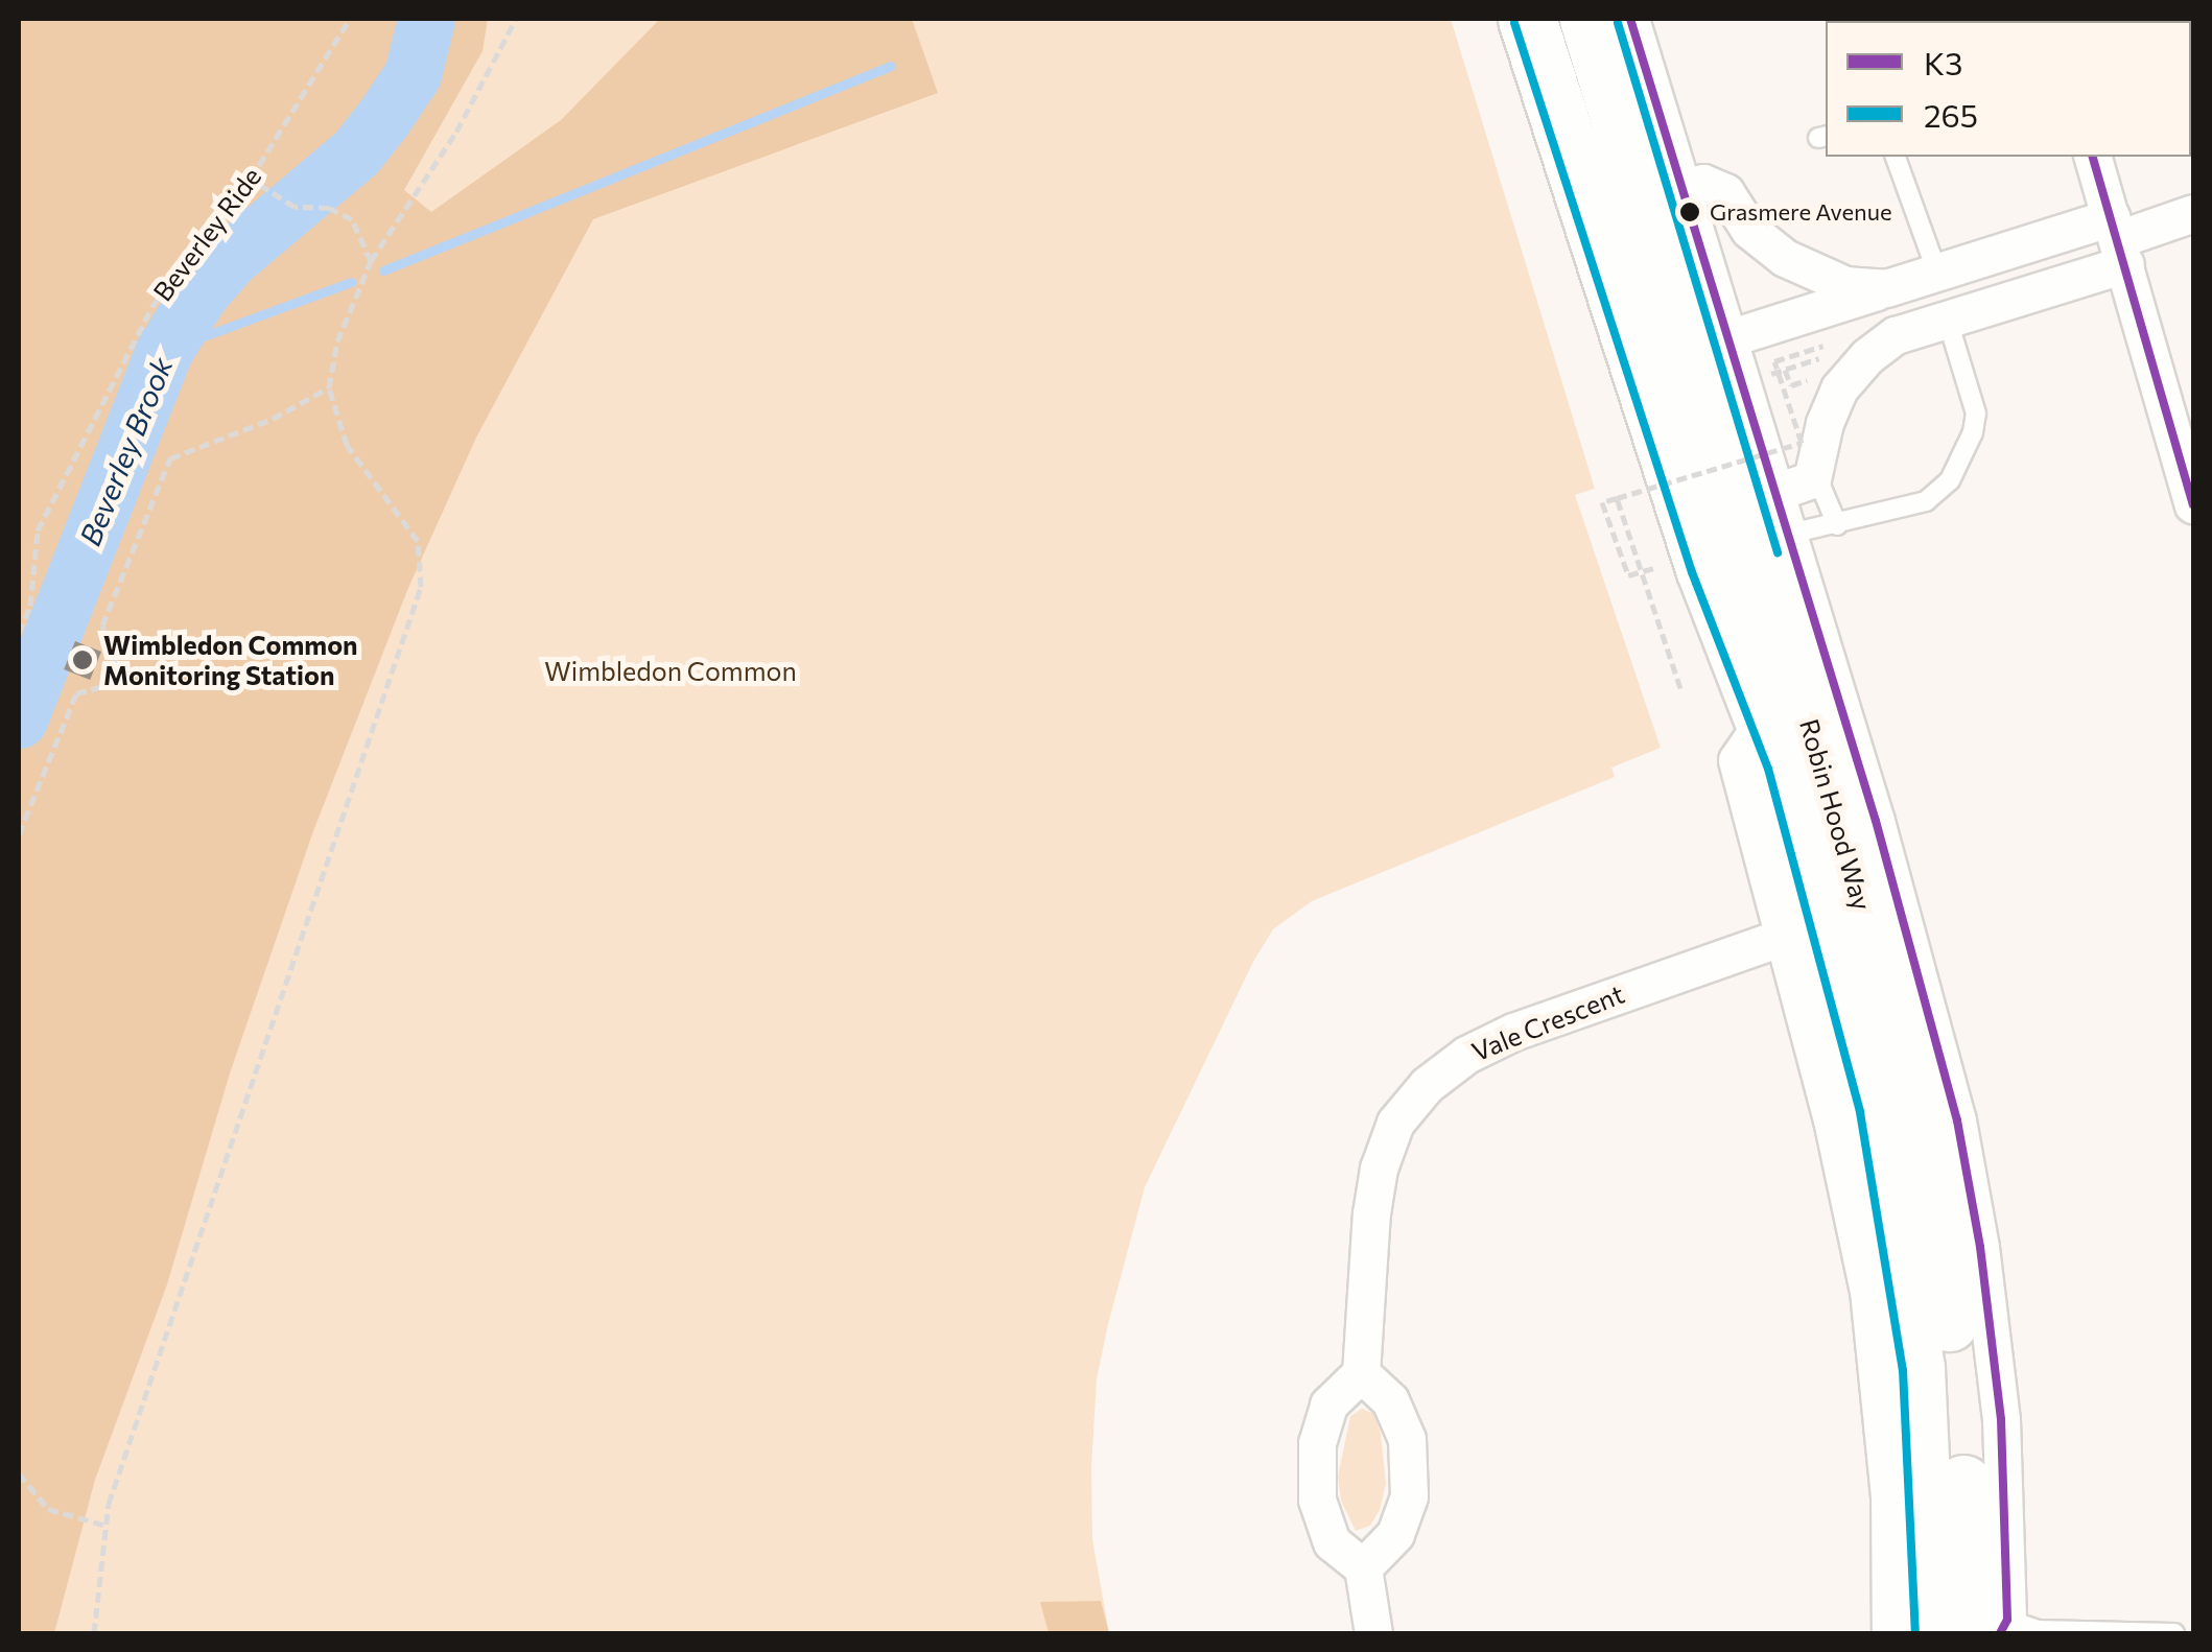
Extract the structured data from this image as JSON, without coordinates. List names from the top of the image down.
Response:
{
  "streets": {
    "highway": ["Robin Hood Way"],
    "street": ["Vale Crescent"],
    "path": ["Beverley Ride"]
  },
  "crossings": [
    ["Robin Hood Way", "Vale Crescent"]
  ],
  "water": ["Beverley Brook"],
  "parks": ["Wimbledon Common"],
  "places": ["Grasmere Avenue", "Wimbledon Common Monitoring Station"],
  "lines": ["transit line K3", "transit line 265"],
  "legend": ["K3", "265"]
}
